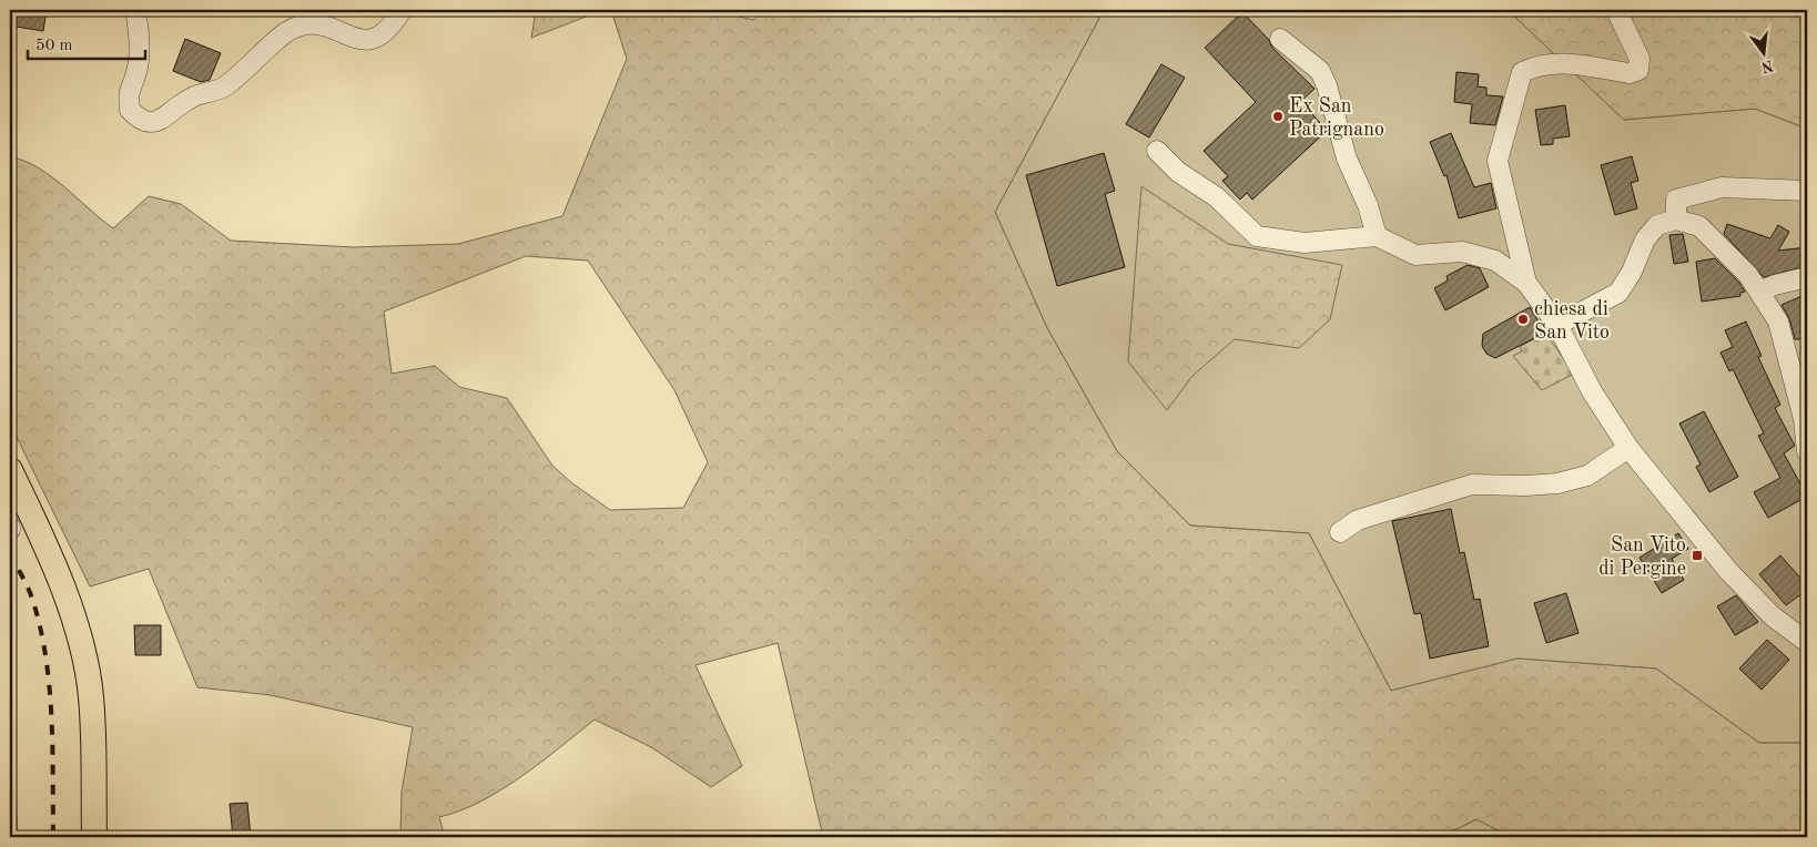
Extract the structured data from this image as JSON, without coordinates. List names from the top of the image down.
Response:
{
  "places": {
    "other": ["Ex San Patrignano", "chiesa di San Vito"],
    "transit": ["San Vito di Pergine"]
  },
  "scale_bar": "50 m",
  "north": "bottom"
}
